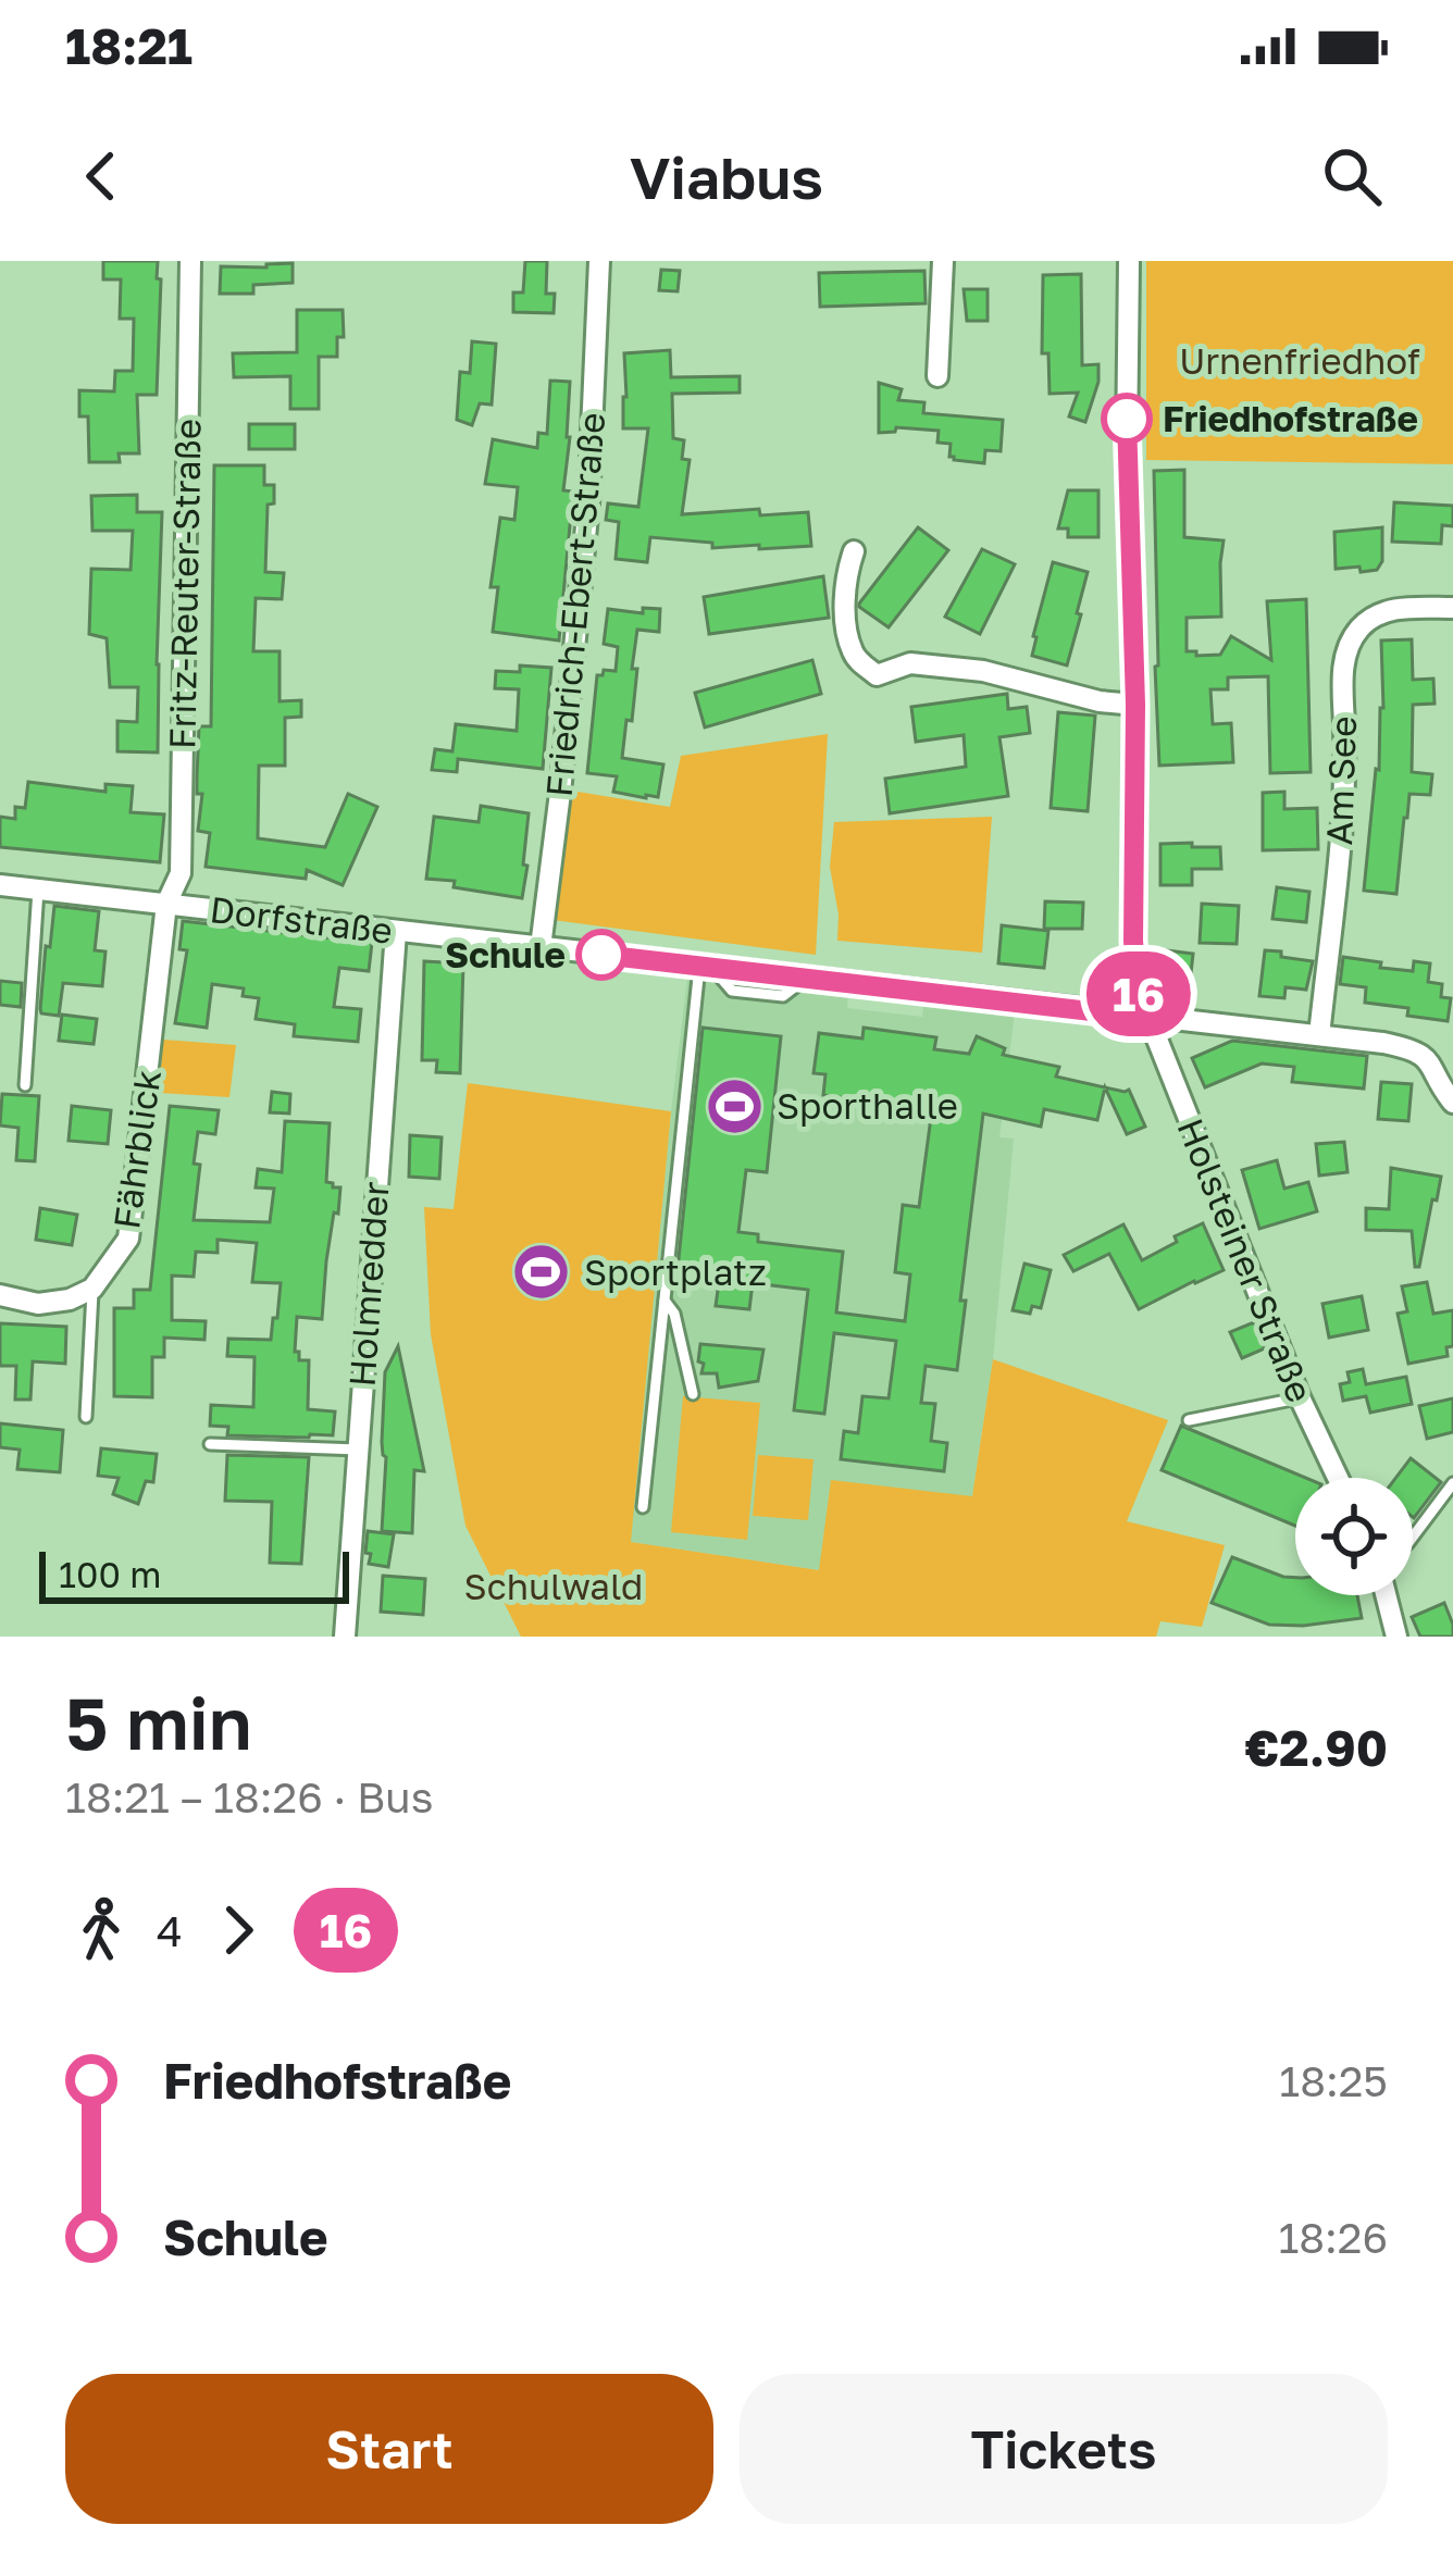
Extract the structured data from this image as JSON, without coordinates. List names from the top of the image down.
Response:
{
  "streets": {
    "street": [
      "Fritz-Reuter-Straße",
      "Friedrich-Ebert-Straße",
      "Am See",
      "Dorfstraße",
      "Fährblick",
      "Holsteiner Straße",
      "Holmredder"
    ]
  },
  "crossings": [
    ["Fritz-Reuter-Straße", "Dorfstraße"],
    ["Fritz-Reuter-Straße", "Fährblick"],
    ["Friedrich-Ebert-Straße", "Dorfstraße"],
    ["Am See", "Dorfstraße"],
    ["Dorfstraße", "Fährblick"],
    ["Dorfstraße", "Holsteiner Straße"],
    ["Dorfstraße", "Holmredder"]
  ],
  "parks": ["Urnenfriedhof", "Schulwald"],
  "places": {
    "other": ["Friedhofstraße", "Schule"],
    "sports": ["Sporthalle", "Sportplatz"]
  },
  "lines": ["bus line 16"],
  "scale_bar": "100 m",
  "page": {
    "status": "18:21",
    "header": "Viabus",
    "on_map": "16",
    "scale": "100 m",
    "heading": ["5 min", "18:21 – 18:26 · Bus", "€2.90"],
    "legs": ["4", "16"],
    "list": [
      {
        "name": "Friedhofstraße",
        "value": "18:25"
      },
      {
        "name": "Schule",
        "value": "18:26"
      }
    ],
    "buttons": ["Start", "Tickets"]
  }
}
